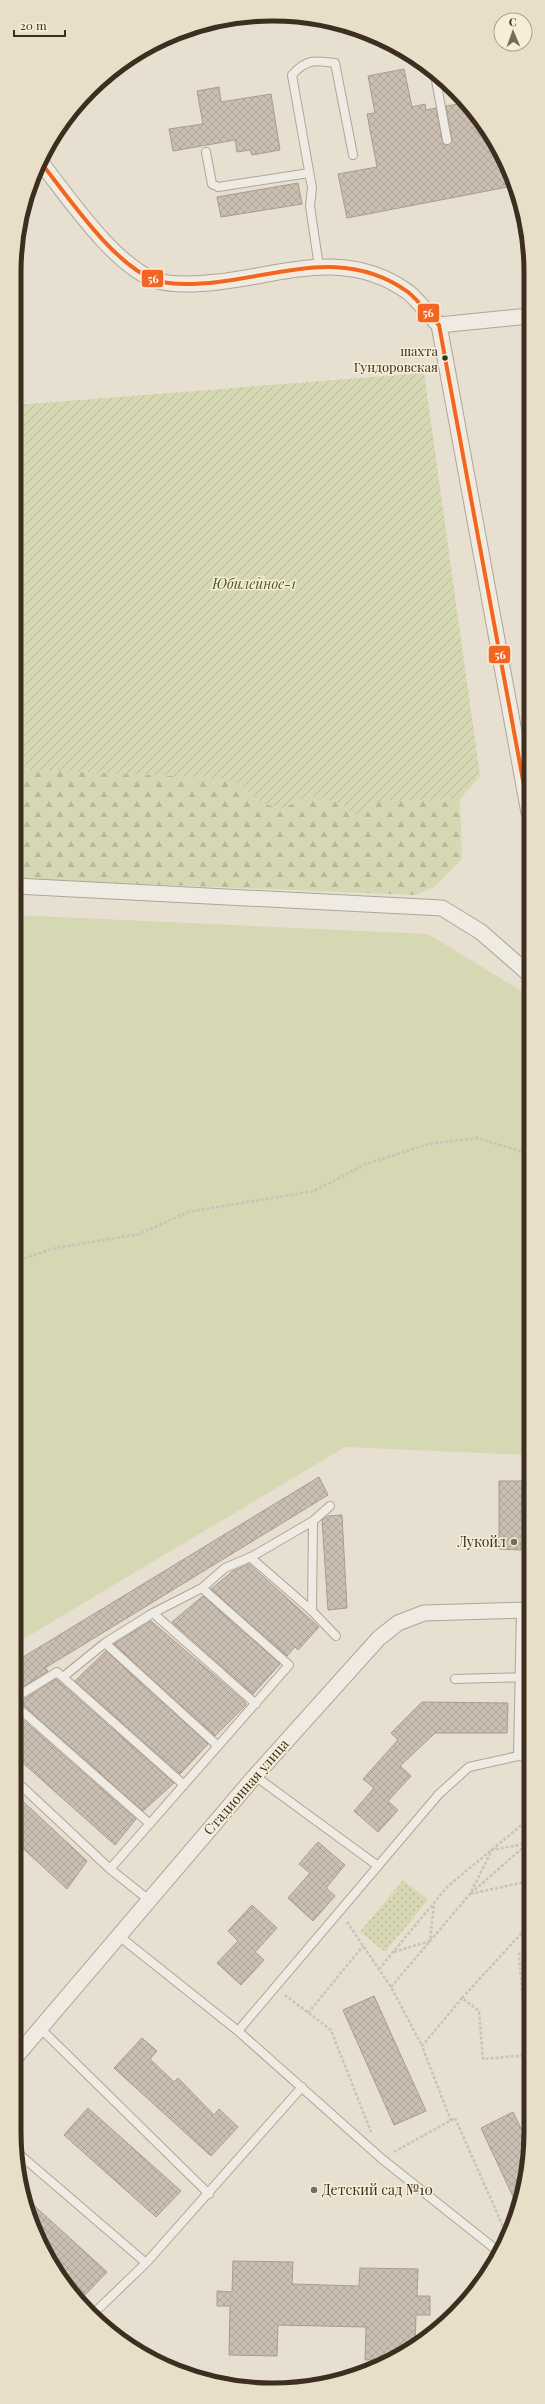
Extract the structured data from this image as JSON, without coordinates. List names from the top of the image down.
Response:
{
  "streets": {
    "street": ["Стадионная улица"]
  },
  "parks": ["Юбилейное-1"],
  "places": ["шахта Гундоровская", "Лукойл", "Детский сад №10"],
  "lines": ["transit line 56"],
  "scale_bar": "20 m",
  "north": "top"
}
